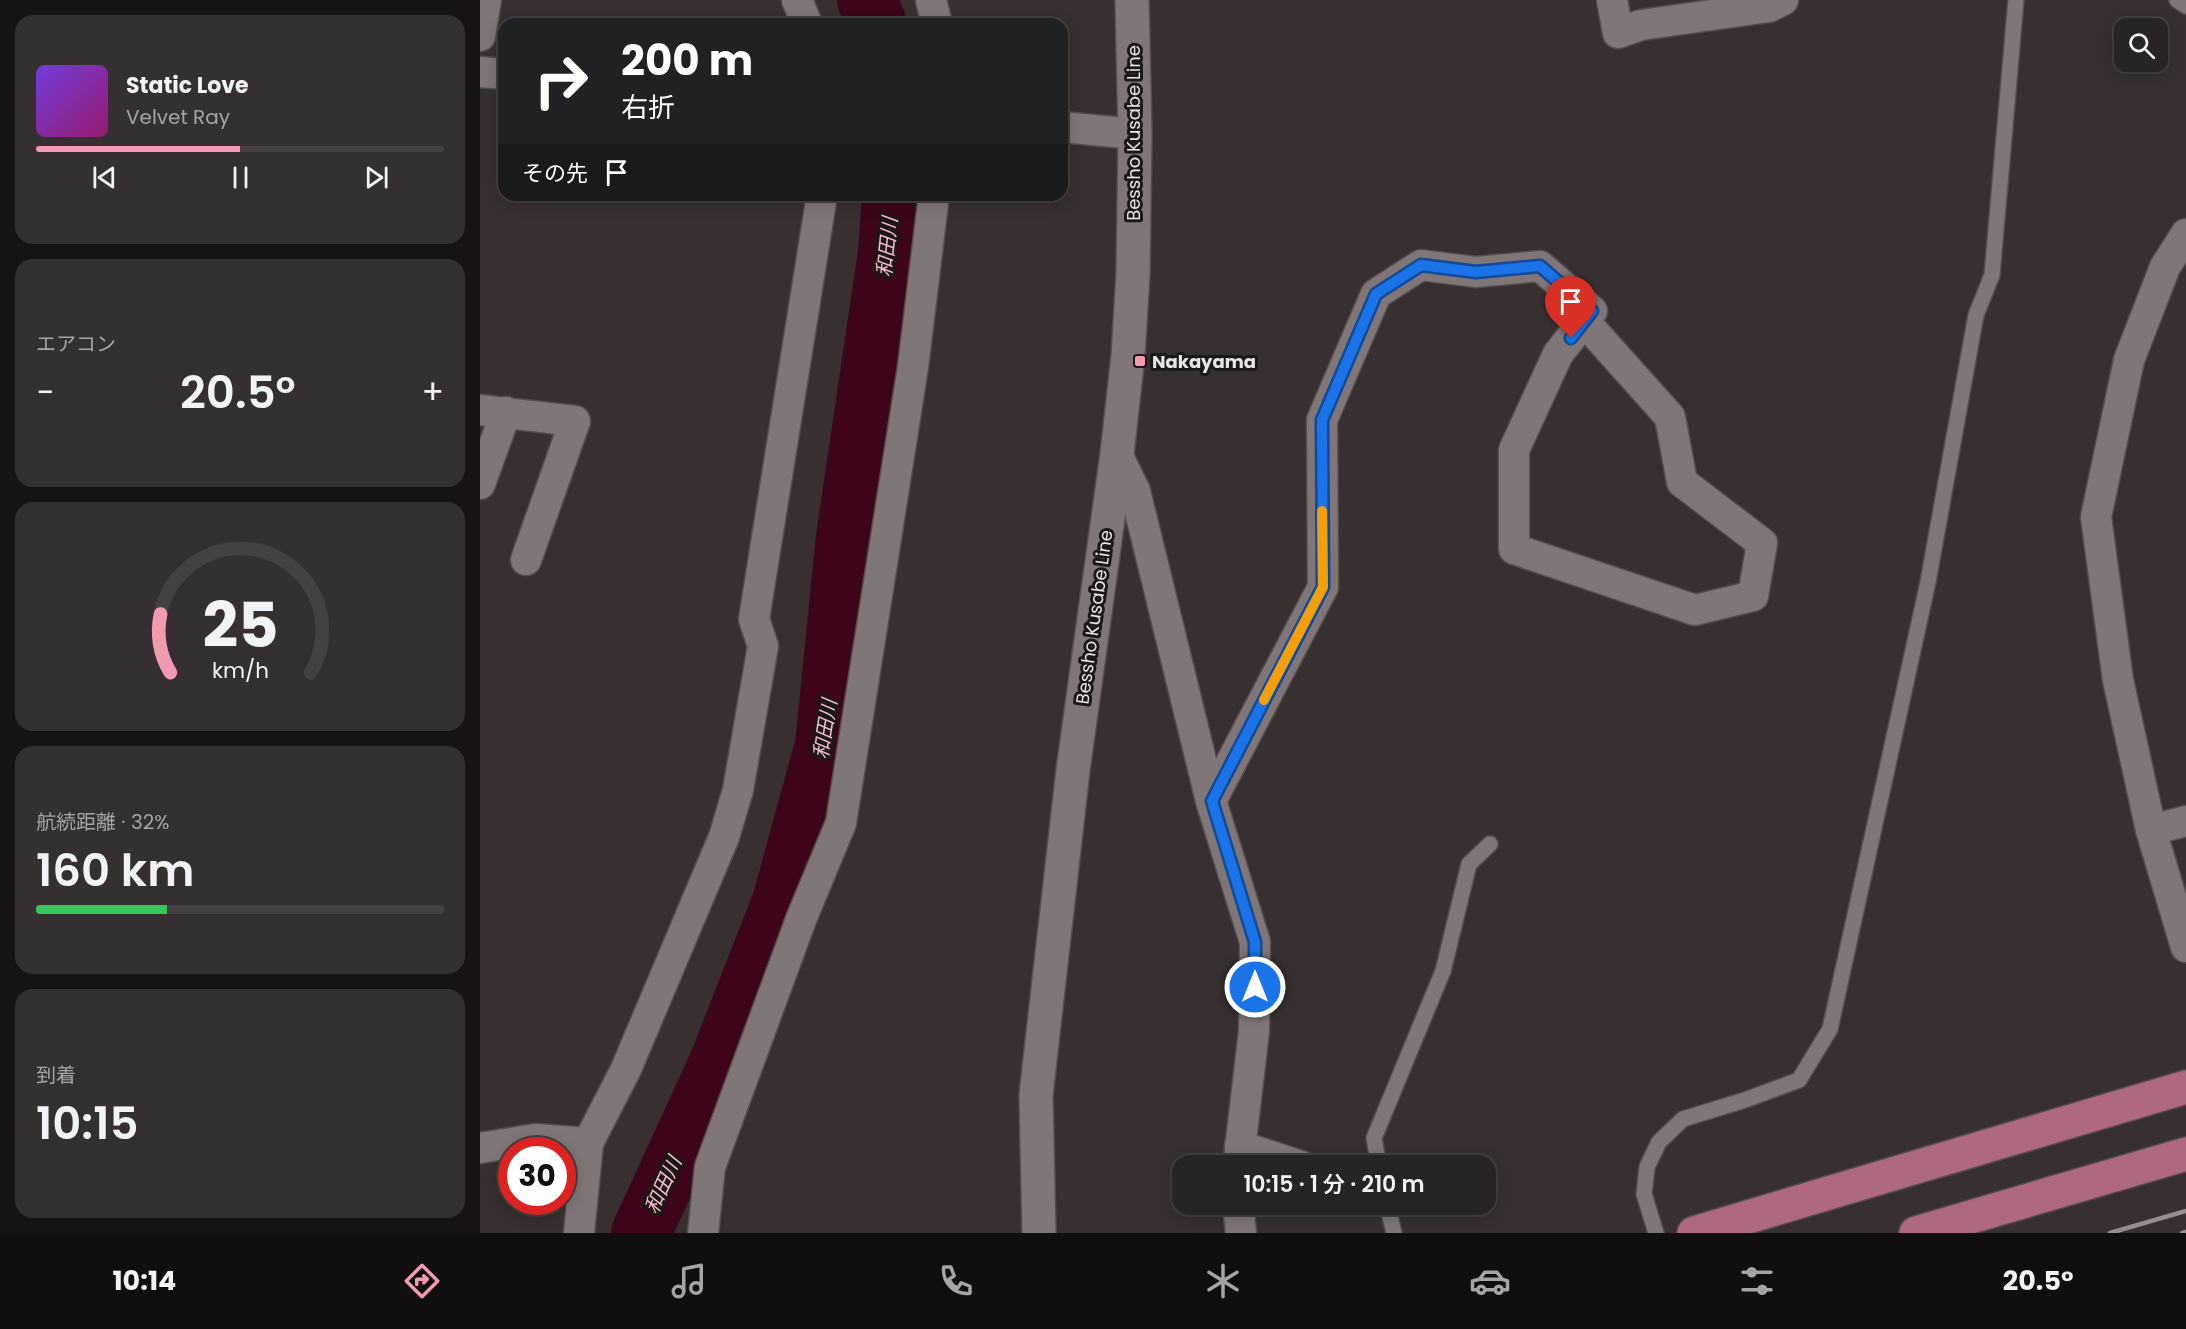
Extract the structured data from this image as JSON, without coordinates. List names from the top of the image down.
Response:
{
  "streets": {
    "main road": ["Bessho Kusabe Line"]
  },
  "water": ["和田川"],
  "places": {
    "transit": ["Nakayama"]
  },
  "page": {
    "turn": ["200 m", "右折"],
    "song": ["Static Love", "Velvet Ray"],
    "then": "その先",
    "tile": [
      "エアコン",
      ["航続距離 · 32%", "160 km"],
      ["到着", "10:15"]
    ],
    "heat": ["−", "20.5°", "+"],
    "limit": "30",
    "trip": "10:15 · 1 分 · 210 m",
    "tabs": ["10:14", "20.5°"],
    "gauge": ["25", "km/h"]
  }
}
